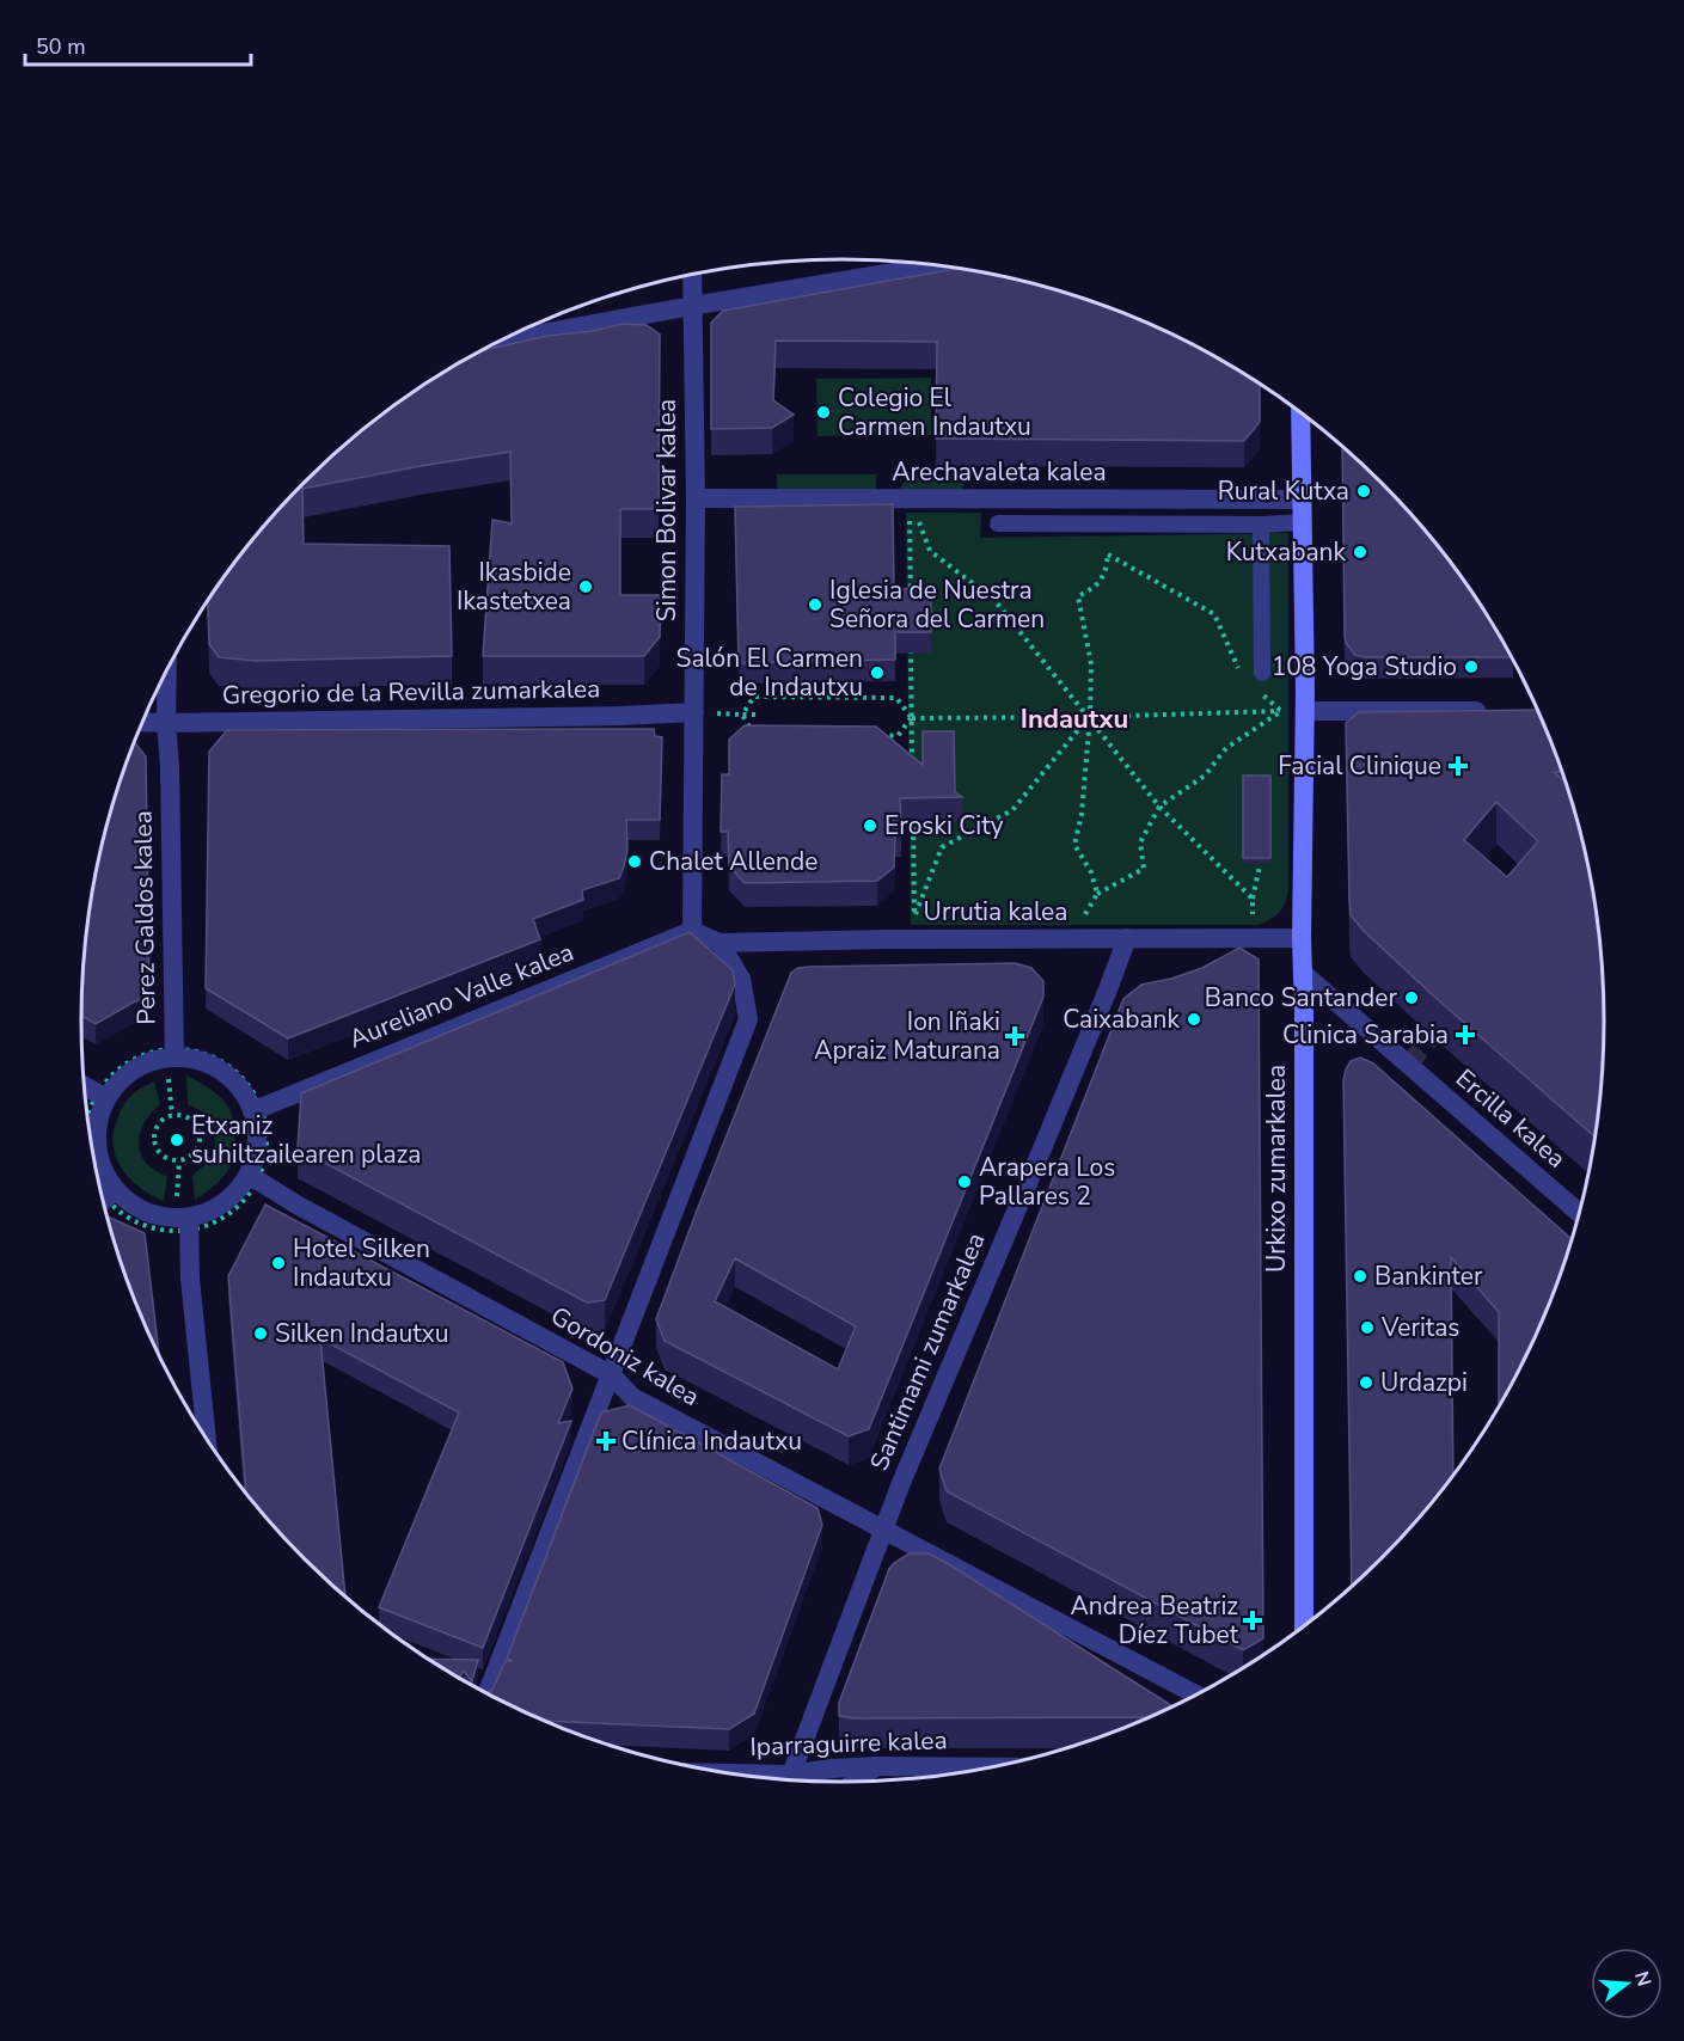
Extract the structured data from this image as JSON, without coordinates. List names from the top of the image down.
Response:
{
  "streets": {
    "main road": ["Urkixo zumarkalea"],
    "street": [
      "Arechavaleta kalea",
      "Simon Bolivar kalea",
      "Gregorio de la Revilla zumarkalea",
      "Urrutia kalea",
      "Perez Galdos kalea",
      "Aureliano Valle kalea",
      "Ercilla kalea",
      "Santimami zumarkalea",
      "Gordoniz kalea",
      "Iparraguirre kalea"
    ]
  },
  "crossings": [
    ["Arechavaleta kalea", "Simon Bolivar kalea"],
    ["Arechavaleta kalea", "Urkixo zumarkalea"],
    ["Simon Bolivar kalea", "Gregorio de la Revilla zumarkalea"],
    ["Simon Bolivar kalea", "Urrutia kalea"],
    ["Simon Bolivar kalea", "Aureliano Valle kalea"],
    ["Gregorio de la Revilla zumarkalea", "Perez Galdos kalea"],
    ["Urrutia kalea", "Aureliano Valle kalea"],
    ["Urrutia kalea", "Urkixo zumarkalea"],
    ["Urrutia kalea", "Santimami zumarkalea"],
    ["Ercilla kalea", "Urkixo zumarkalea"],
    ["Santimami zumarkalea", "Gordoniz kalea"]
  ],
  "districts": ["Indautxu"],
  "places": {
    "other": [
      "Colegio El Carmen Indautxu",
      "Rural Kutxa",
      "Kutxabank",
      "Ikasbide Ikastetxea",
      "Iglesia de Nuestra Señora del Carmen",
      "108 Yoga Studio",
      "Salón El Carmen de Indautxu",
      "Eroski City",
      "Chalet Allende",
      "Banco Santander",
      "Caixabank",
      "Etxaniz suhiltzailearen plaza",
      "Arapera Los Pallares 2",
      "Hotel Silken Indautxu",
      "Bankinter",
      "Veritas",
      "Silken Indautxu",
      "Urdazpi"
    ],
    "health": [
      "Facial Clinique",
      "Clinica Sarabia",
      "Ion Iñaki Apraiz Maturana",
      "Clínica Indautxu",
      "Andrea Beatriz Díez Tubet"
    ]
  },
  "scale_bar": "50 m",
  "north": "right"
}
